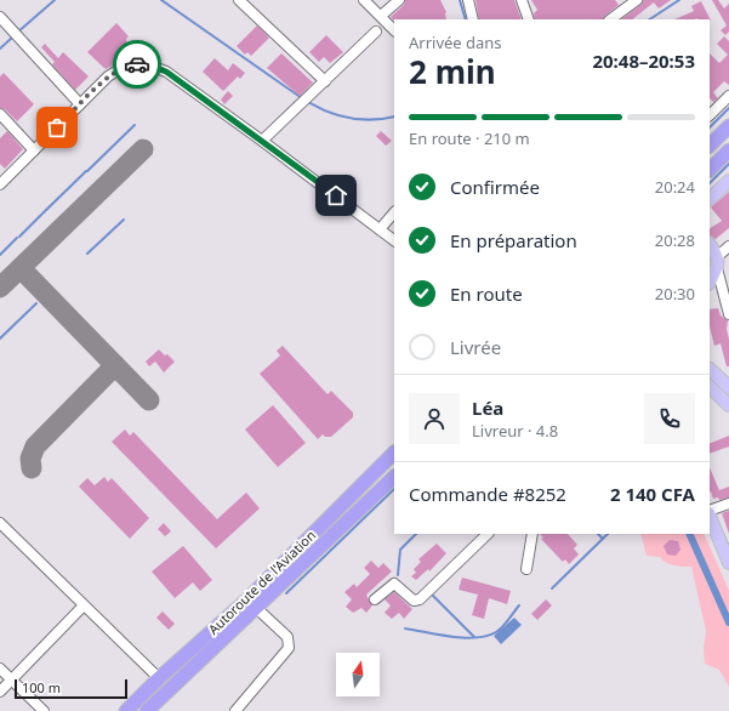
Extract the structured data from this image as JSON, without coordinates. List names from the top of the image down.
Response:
{
  "streets": {
    "highway": ["Autoroute de l'Aviation"]
  },
  "scale_bar": "100 m",
  "north": "top",
  "page": {
    "heading": ["2 min", "Arrivée dans", "20:48–20:53"],
    "panel": [
      "Léa",
      "Livreur · 4.8",
      "Commande #8252",
      "2 140 CFA"
    ],
    "bar": "En route · 210 m",
    "list": [
      ["Confirmée", "20:24"],
      ["En préparation", "20:28"],
      ["En route", "20:30"],
      "Livrée"
    ],
    "scale": "100 m"
  }
}
